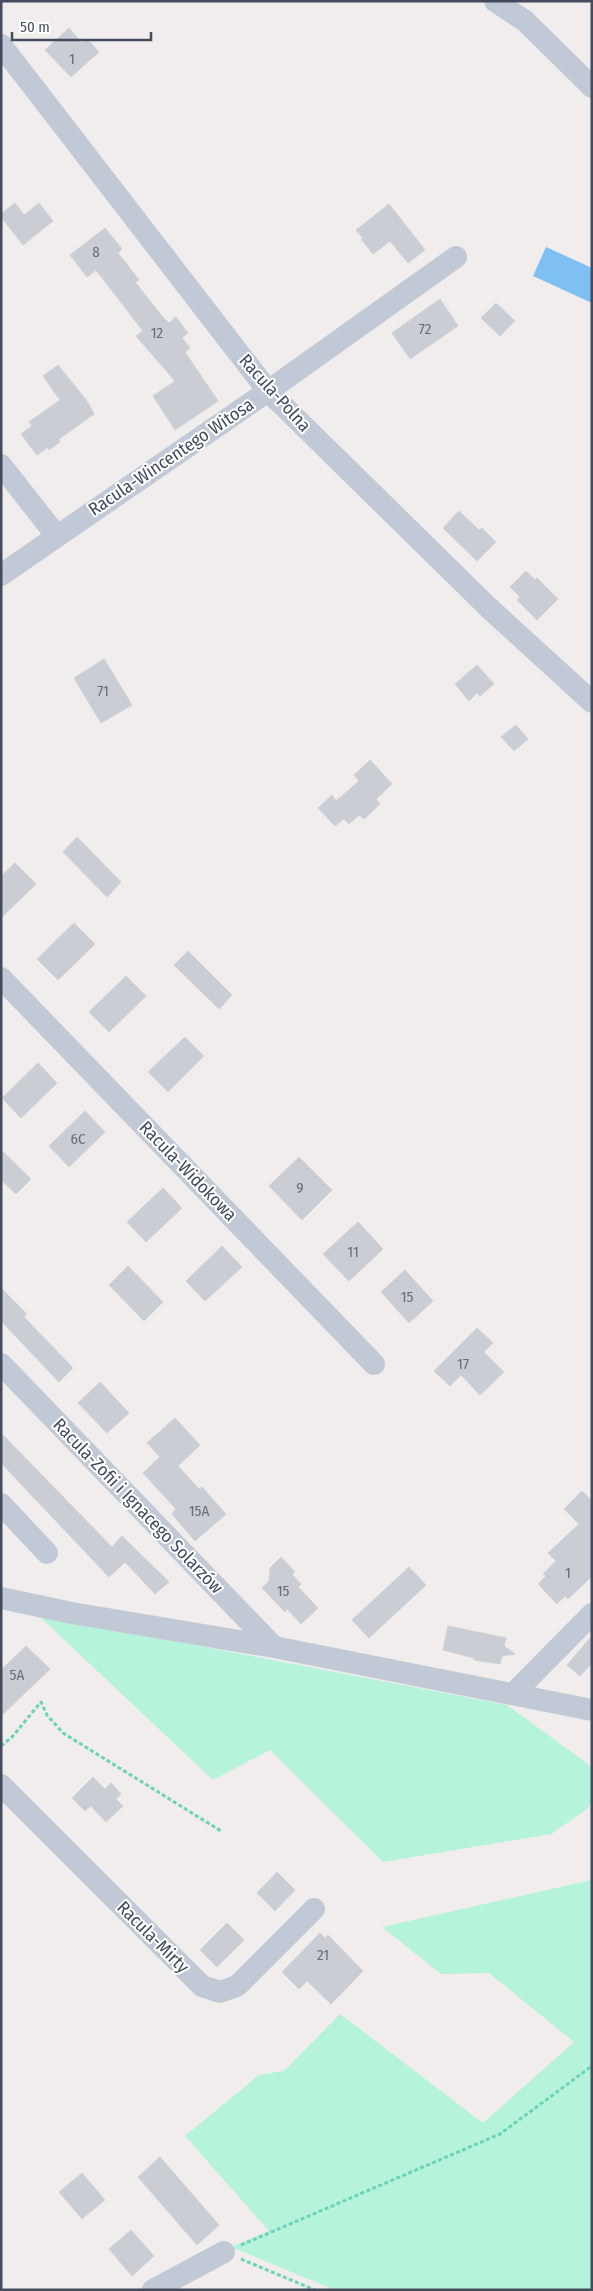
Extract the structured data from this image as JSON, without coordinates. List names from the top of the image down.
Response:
{
  "streets": {
    "street": [
      "Racula-Polna",
      "Racula-Wincentego Witosa",
      "Racula-Widokowa",
      "Racula-Zofii i Ignacego Solarzów",
      "Racula-Mirty"
    ]
  },
  "crossings": [
    ["Racula-Polna", "Racula-Wincentego Witosa"]
  ],
  "house_numbers": [
    "1",
    "8",
    "72",
    "12",
    "71",
    "6C",
    "9",
    "11",
    "15",
    "17",
    "15A",
    "1",
    "15",
    "5A",
    "21"
  ],
  "scale_bar": "50 m"
}
